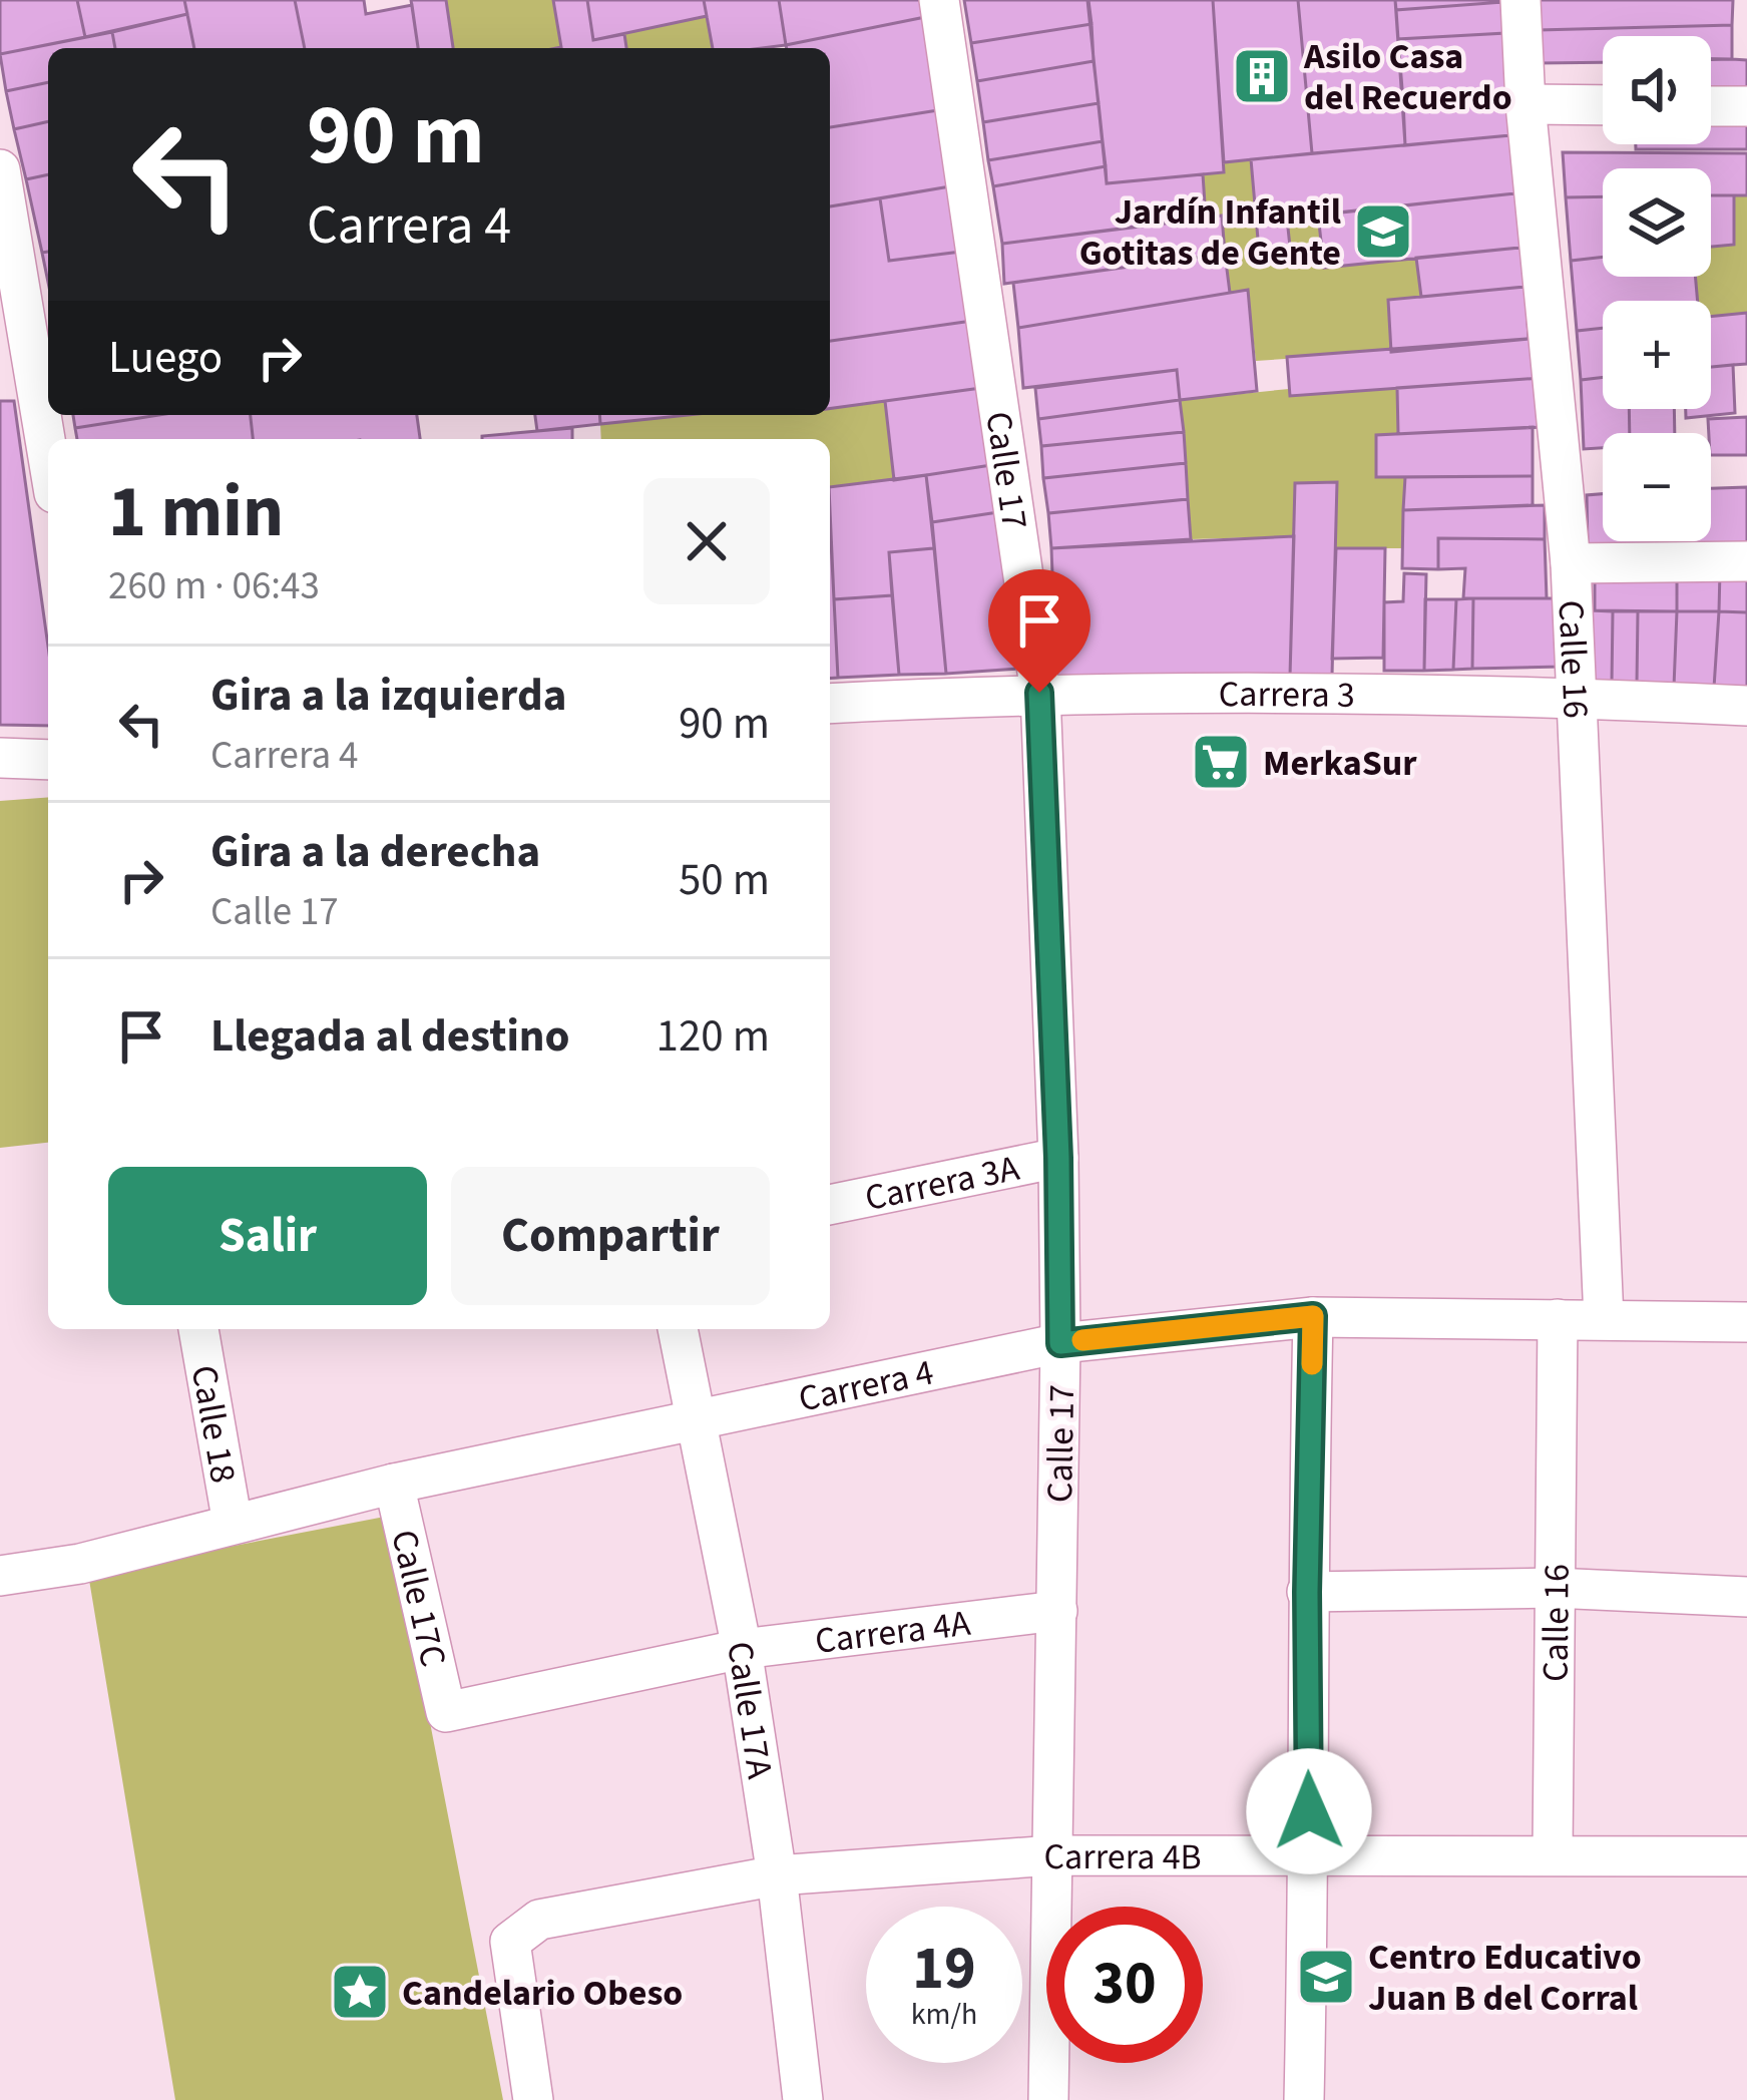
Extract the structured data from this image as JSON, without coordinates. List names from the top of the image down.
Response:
{
  "streets": {
    "street": [
      "Calle 17",
      "Calle 16",
      "Carrera 3",
      "Carrera 3A",
      "Carrera 4",
      "Calle 18",
      "Calle 17C",
      "Carrera 4A",
      "Calle 17A",
      "Carrera 4B"
    ]
  },
  "crossings": [
    ["Calle 17", "Carrera 3"],
    ["Calle 17", "Carrera 3A"],
    ["Calle 17", "Carrera 4"],
    ["Calle 17", "Carrera 4A"],
    ["Calle 17", "Carrera 4B"],
    ["Calle 16", "Carrera 3"],
    ["Calle 16", "Carrera 4"],
    ["Calle 16", "Carrera 4B"],
    ["Carrera 4", "Calle 18"],
    ["Carrera 4", "Calle 17C"],
    ["Carrera 4", "Calle 17A"],
    ["Calle 17C", "Carrera 4A"],
    ["Carrera 4A", "Calle 17A"],
    ["Calle 17A", "Carrera 4B"]
  ],
  "places": {
    "building": ["Asilo Casa del Recuerdo"],
    "school or university": ["Jardín Infantil Gotitas de Gente", "Centro Educativo Juan B del Corral"],
    "supermarket": ["MerkaSur"],
    "place": ["Candelario Obeso"]
  },
  "page": {
    "map_buttons": ["+", "−"],
    "turn": ["90 m", "Carrera 4"],
    "then": "Luego",
    "heading": ["1 min", "260 m · 06:43"],
    "list": [
      {
        "name": "Gira a la izquierda",
        "note": "Carrera 4",
        "value": "90 m"
      },
      {
        "name": "Gira a la derecha",
        "note": "Calle 17",
        "value": "50 m"
      },
      {
        "name": "Llegada al destino",
        "value": "120 m"
      }
    ],
    "buttons": ["Salir", "Compartir"],
    "speed": "19 km/h",
    "limit": "30"
  }
}
